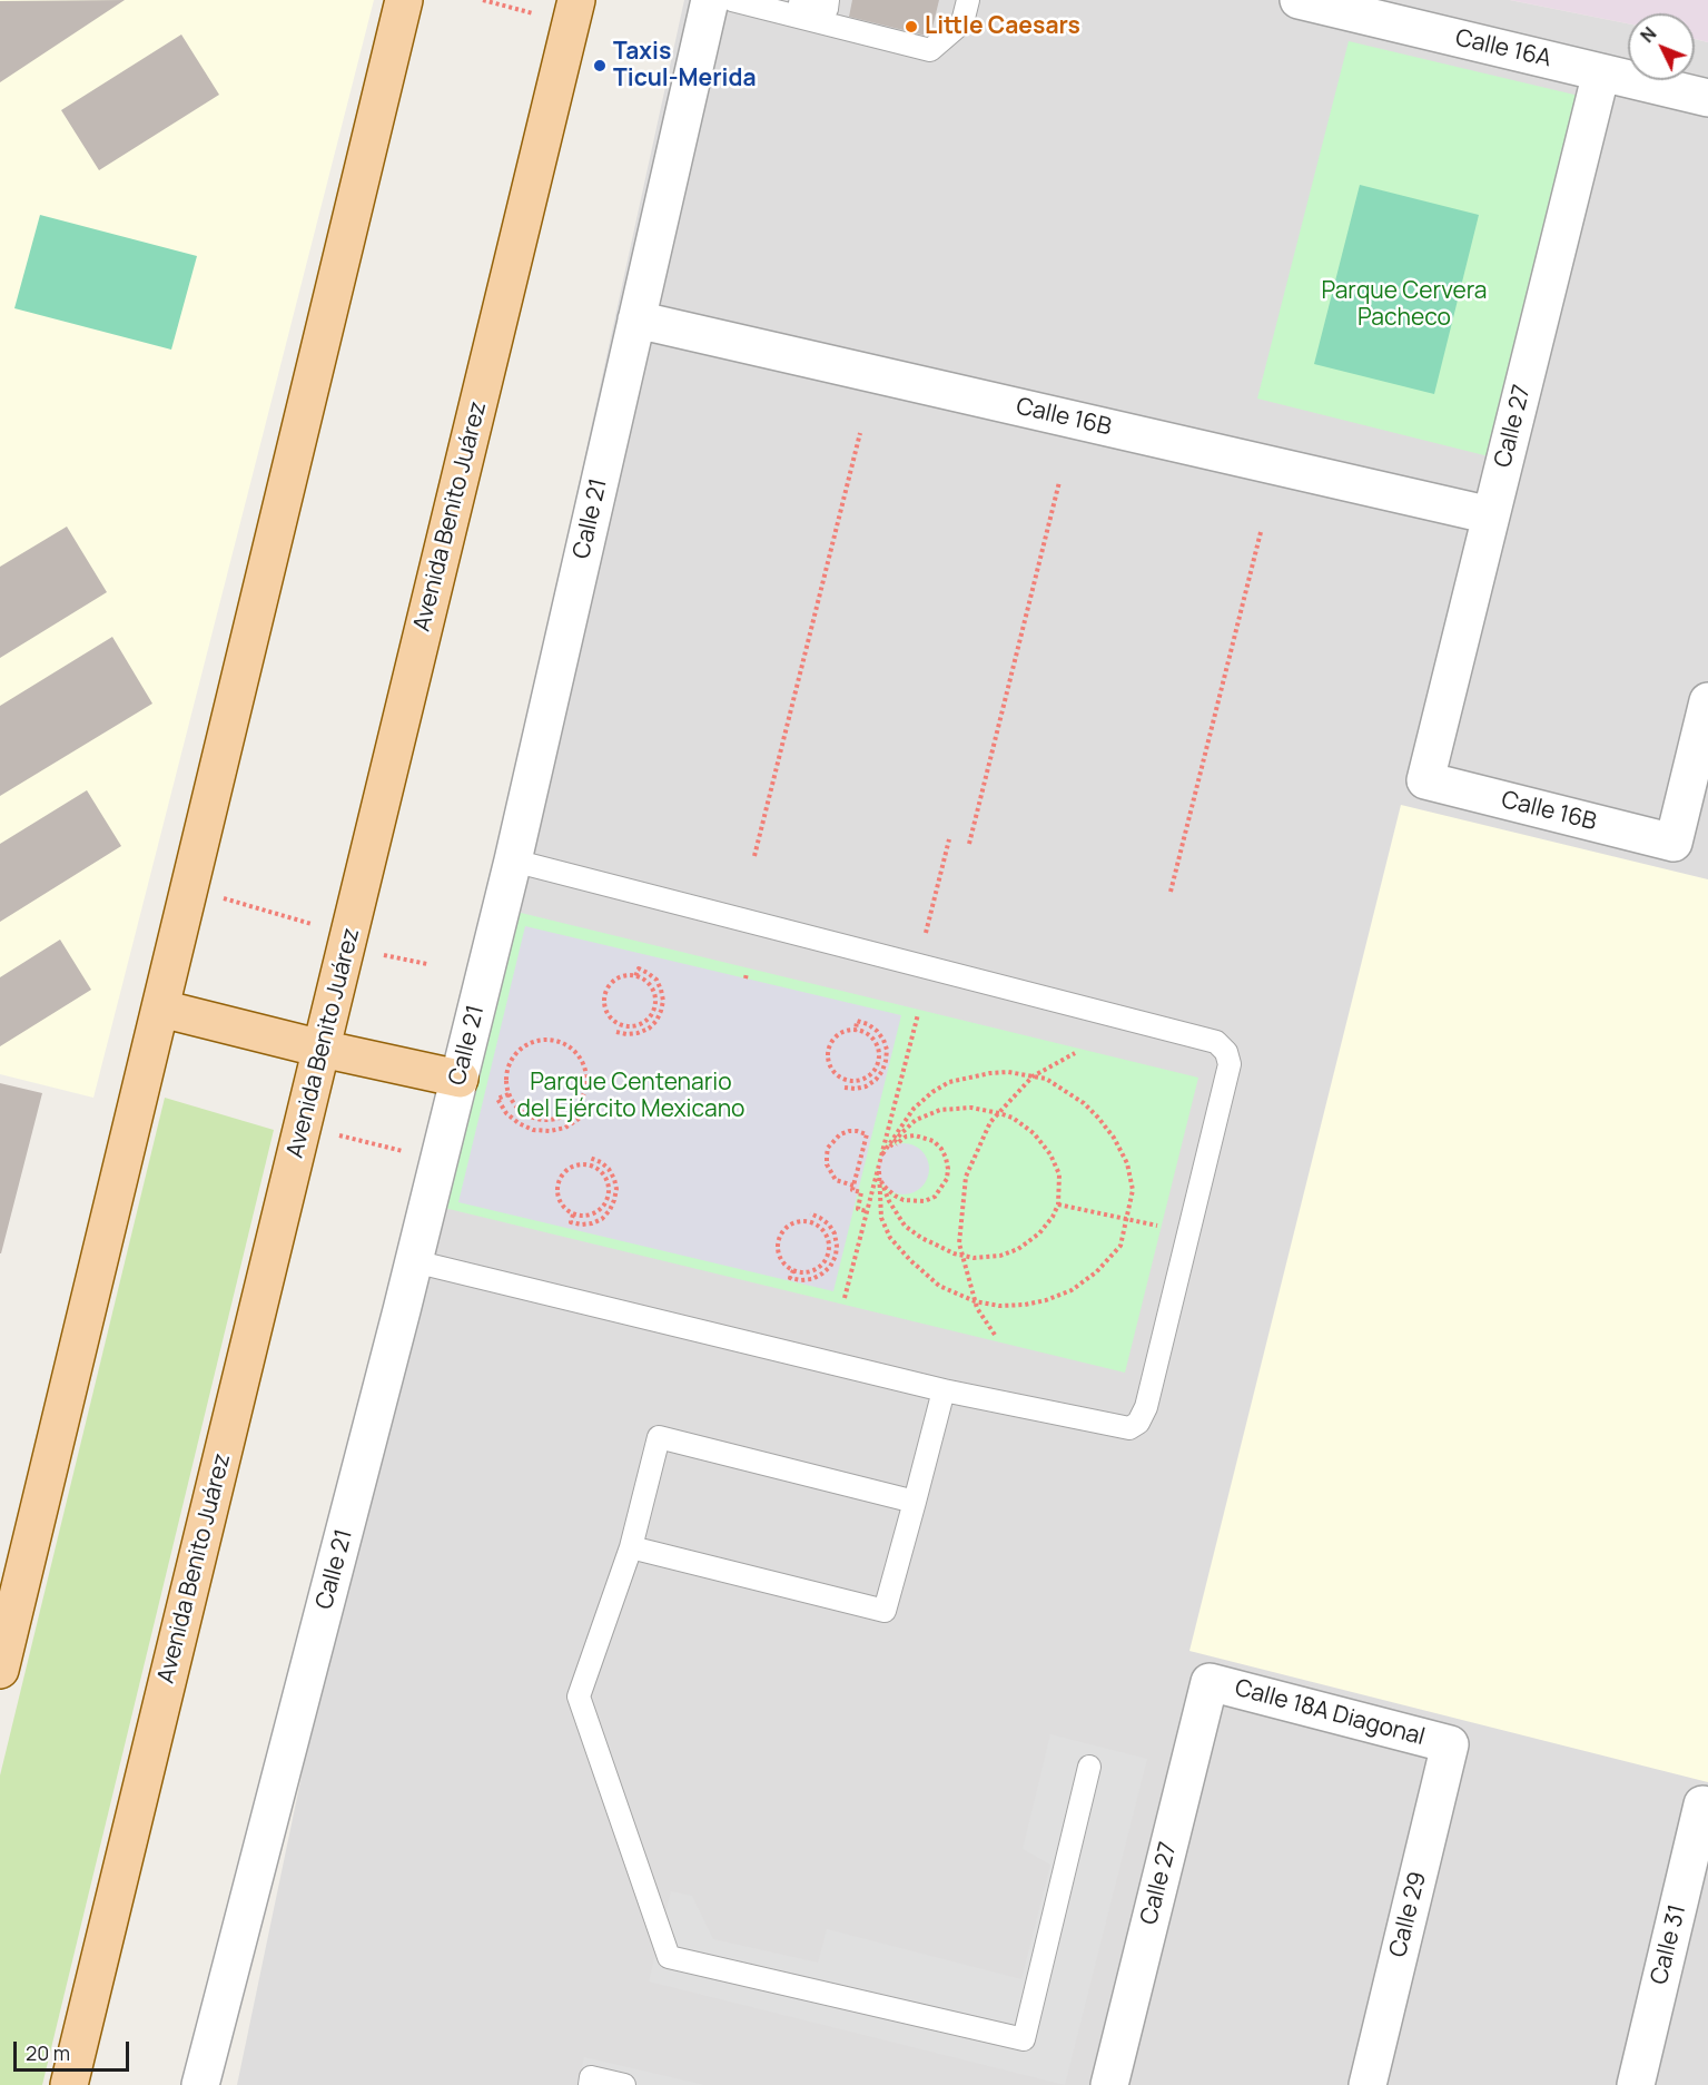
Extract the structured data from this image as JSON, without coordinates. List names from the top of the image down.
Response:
{
  "streets": {
    "main road": ["Avenida Benito Juárez"],
    "street": [
      "Calle 16A",
      "Calle 16B",
      "Calle 27",
      "Calle 21",
      "Calle 18A Diagonal",
      "Calle 29",
      "Calle 31"
    ]
  },
  "crossings": [
    ["Calle 16A", "Calle 27"],
    ["Calle 16B", "Calle 27"],
    ["Calle 16B", "Calle 21"],
    ["Calle 27", "Calle 18A Diagonal"],
    ["Calle 18A Diagonal", "Calle 29"]
  ],
  "parks": ["Parque Cervera Pacheco", "Parque Centenario del Ejército Mexicano"],
  "places": ["Little Caesars", "Taxis Ticul-Merida"],
  "scale_bar": "20 m",
  "north": "top left"
}
